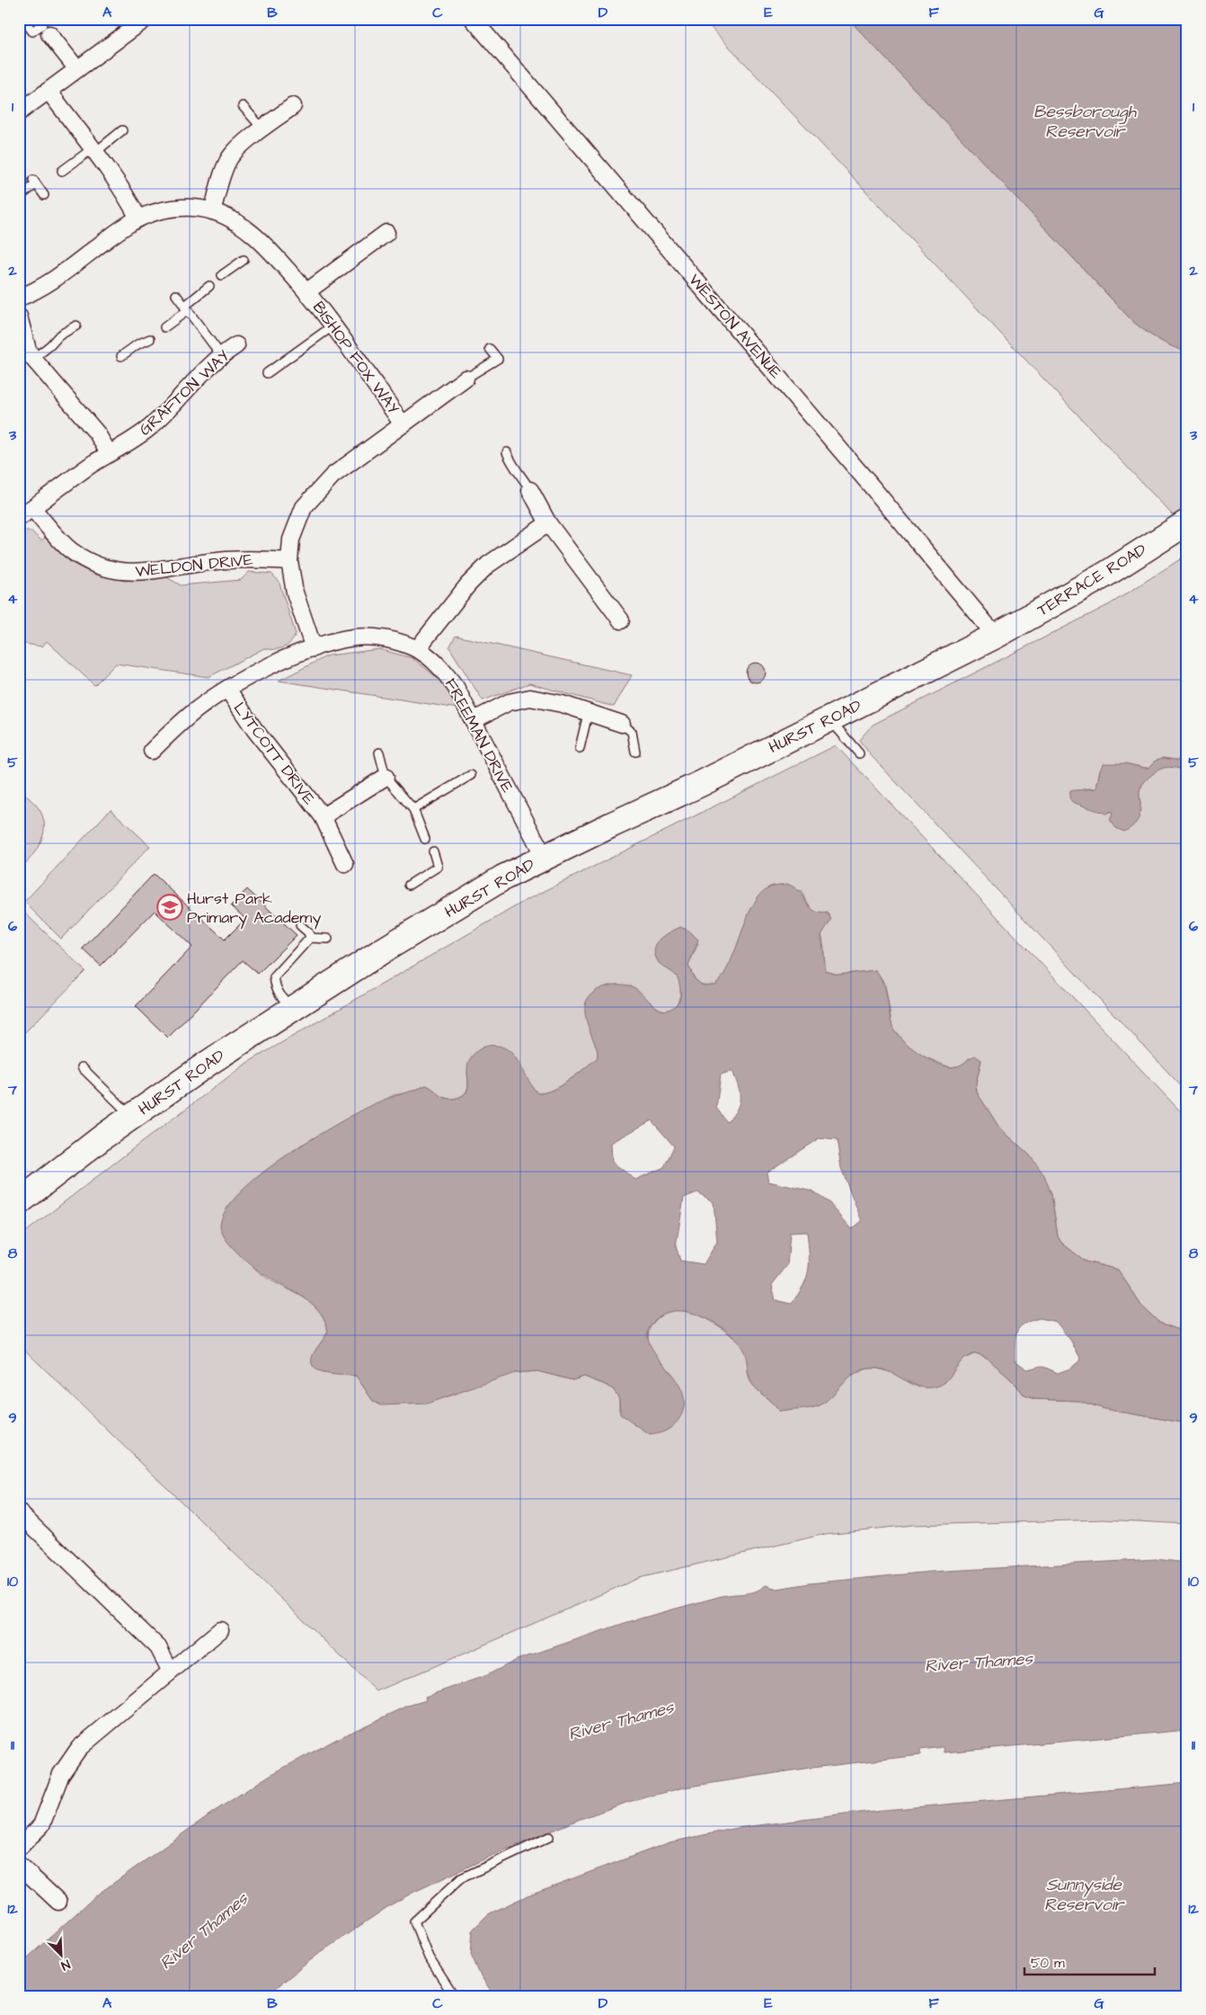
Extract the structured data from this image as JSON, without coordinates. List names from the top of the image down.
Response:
{
  "streets": {
    "main road": ["TERRACE ROAD", "HURST ROAD"],
    "street": [
      "WESTON AVENUE",
      "BISHOP FOX WAY",
      "GRAFTON WAY",
      "WELDON DRIVE",
      "FREEMAN DRIVE",
      "LYTCOTT DRIVE"
    ]
  },
  "crossings": [
    ["WESTON AVENUE", "TERRACE ROAD"],
    ["WESTON AVENUE", "HURST ROAD"],
    ["BISHOP FOX WAY", "WELDON DRIVE"],
    ["BISHOP FOX WAY", "FREEMAN DRIVE"],
    ["GRAFTON WAY", "WELDON DRIVE"],
    ["TERRACE ROAD", "HURST ROAD"],
    ["HURST ROAD", "FREEMAN DRIVE"],
    ["FREEMAN DRIVE", "LYTCOTT DRIVE"]
  ],
  "water": ["Bessborough Reservoir", "River Thames", "Sunnyside Reservoir"],
  "places": {
    "school or university": ["Hurst Park Primary Academy"]
  },
  "scale_bar": "50 m",
  "north": "bottom right",
  "grid": {
    "columns": [
      "A",
      "B",
      "C",
      "D",
      "E",
      "F",
      "G"
    ],
    "rows": [
      "1",
      "2",
      "3",
      "4",
      "5",
      "6",
      "7",
      "8",
      "9",
      "10",
      "11",
      "12"
    ]
  }
}
